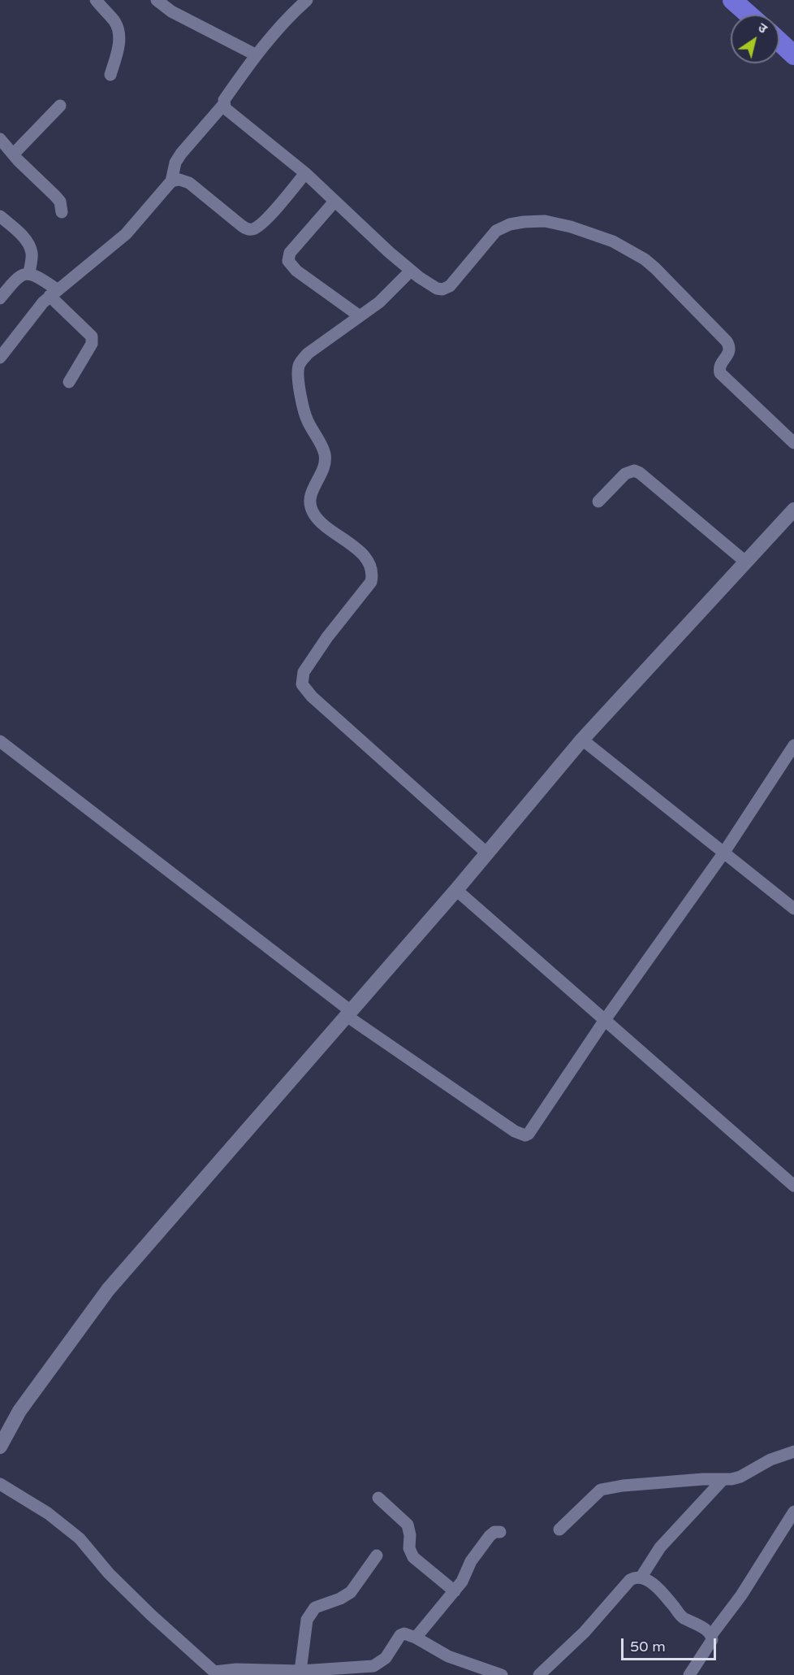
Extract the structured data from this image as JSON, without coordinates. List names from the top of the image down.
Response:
{
  "scale_bar": "50 m",
  "north": "top right"
}
